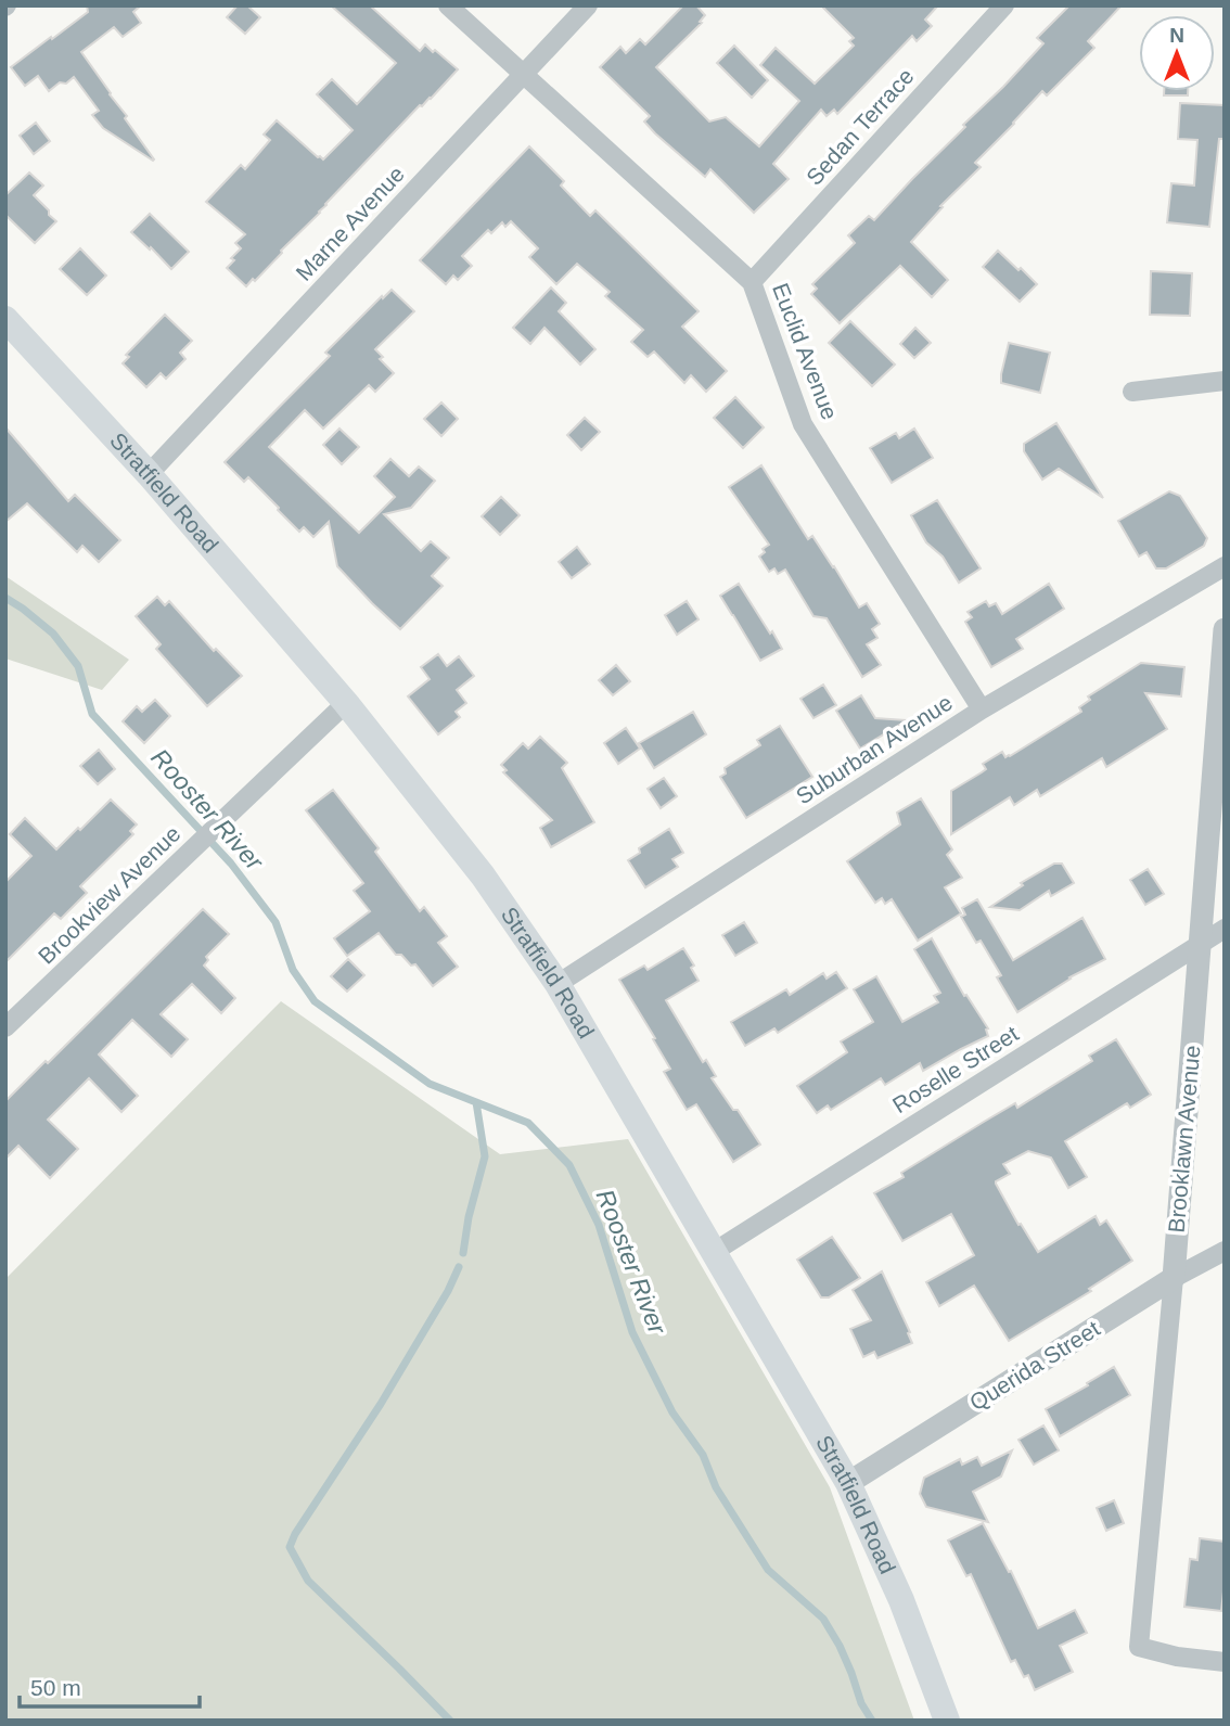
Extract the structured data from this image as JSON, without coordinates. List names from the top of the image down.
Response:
{
  "streets": {
    "main road": ["Stratfield Road"],
    "street": [
      "Sedan Terrace",
      "Marne Avenue",
      "Euclid Avenue",
      "Suburban Avenue",
      "Brookview Avenue",
      "Roselle Street",
      "Brooklawn Avenue",
      "Querida Street"
    ]
  },
  "crossings": [
    ["Sedan Terrace", "Euclid Avenue"],
    ["Marne Avenue", "Euclid Avenue"],
    ["Marne Avenue", "Stratfield Road"],
    ["Euclid Avenue", "Suburban Avenue"],
    ["Stratfield Road", "Suburban Avenue"],
    ["Stratfield Road", "Brookview Avenue"],
    ["Stratfield Road", "Roselle Street"],
    ["Stratfield Road", "Querida Street"],
    ["Roselle Street", "Brooklawn Avenue"],
    ["Brooklawn Avenue", "Querida Street"]
  ],
  "water": ["Rooster River"],
  "scale_bar": "50 m",
  "north": "top"
}
